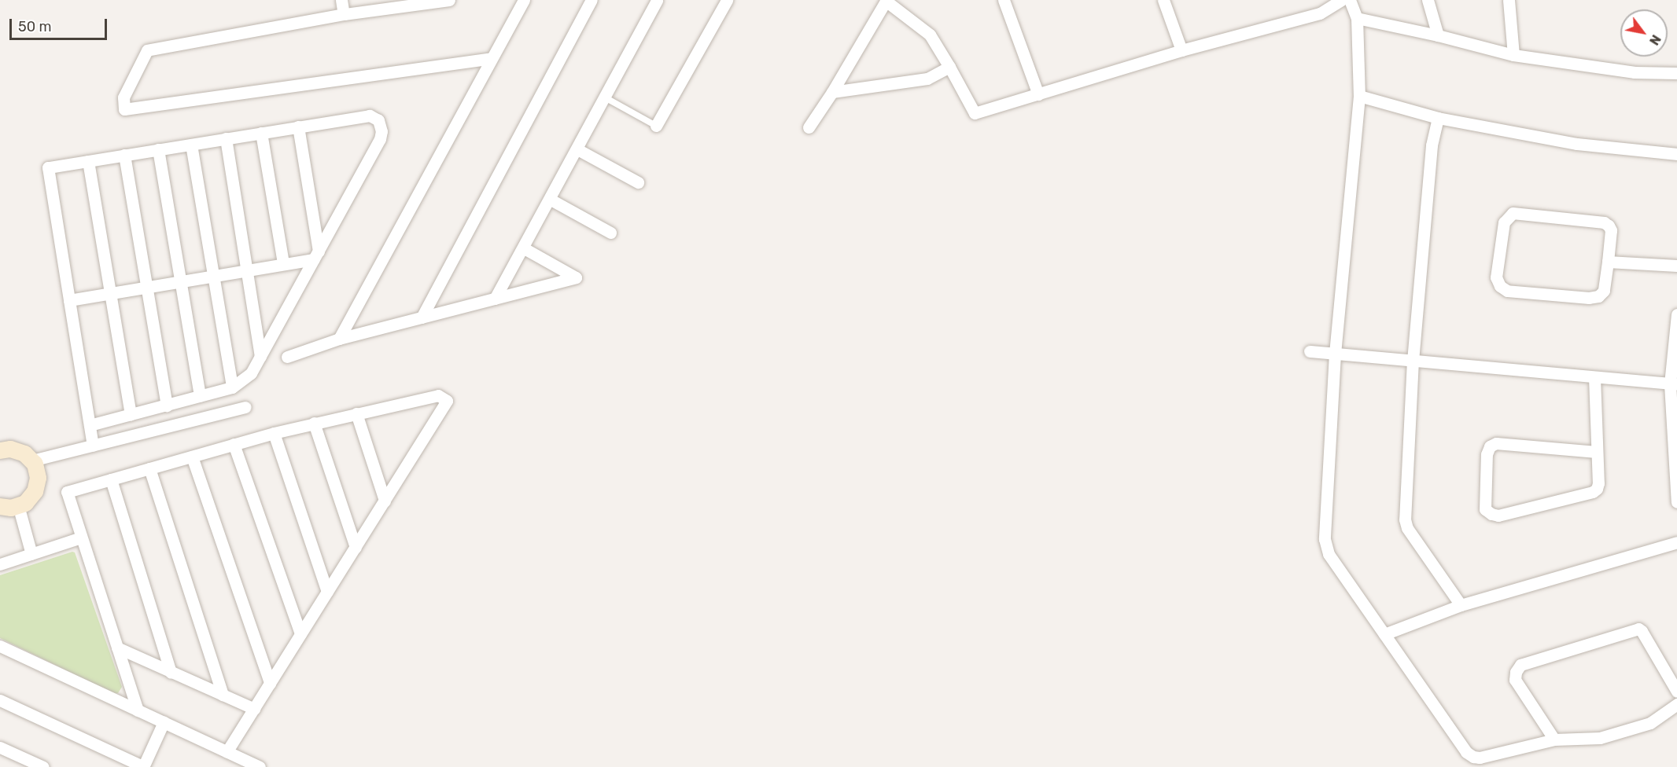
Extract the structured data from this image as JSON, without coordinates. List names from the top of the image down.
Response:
{
  "scale_bar": "50 m",
  "north": "bottom right"
}
